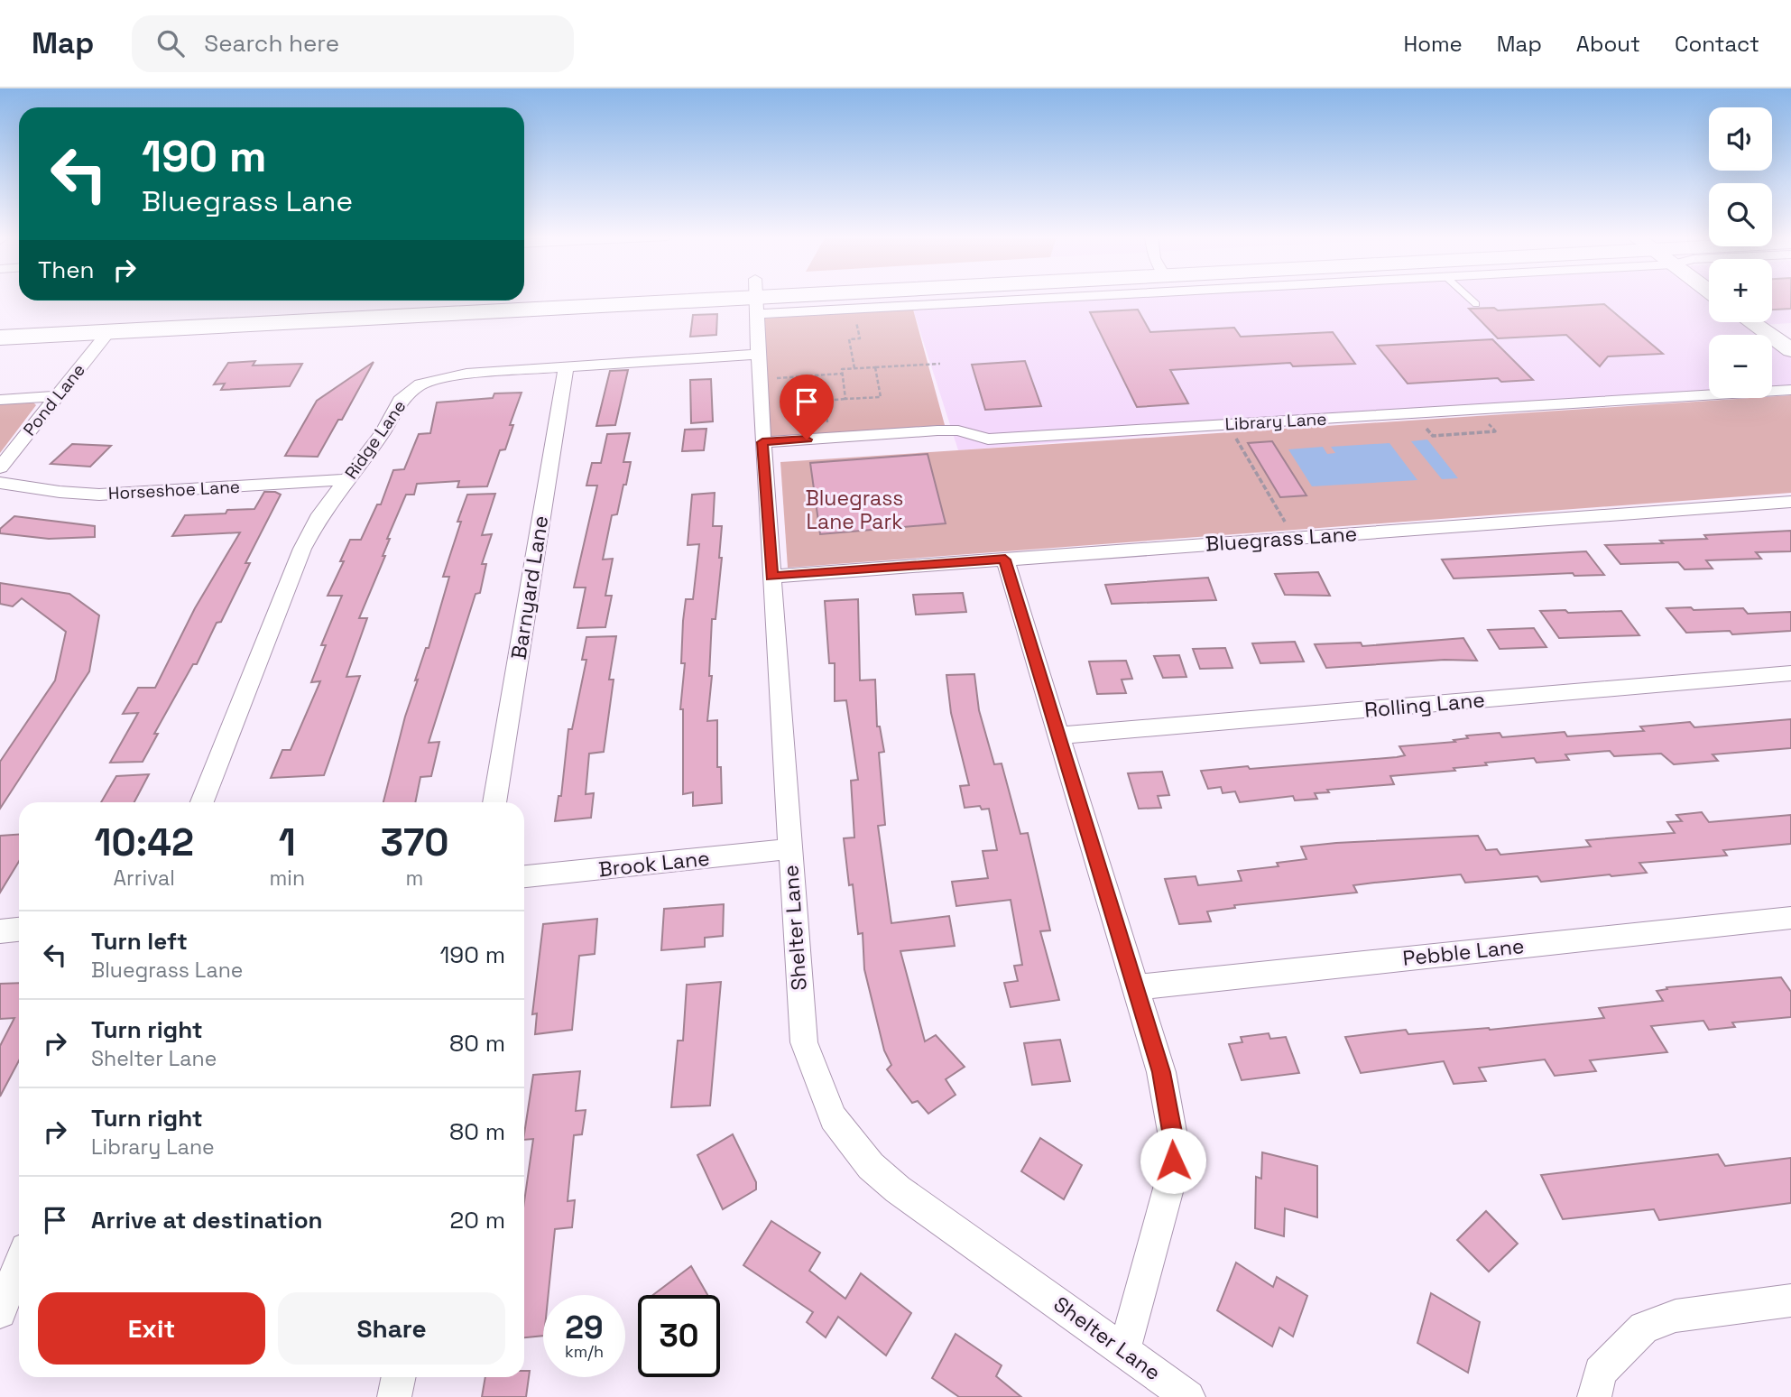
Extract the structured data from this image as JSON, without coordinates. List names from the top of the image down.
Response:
{
  "streets": {
    "street": [
      "Pond Lane",
      "Library Lane",
      "Ridge Lane",
      "Horseshoe Lane",
      "Bluegrass Lane",
      "Barnyard Lane",
      "Rolling Lane",
      "Brook Lane",
      "Shelter Lane",
      "Pebble Lane"
    ]
  },
  "crossings": [
    ["Library Lane", "Shelter Lane"],
    ["Ridge Lane", "Horseshoe Lane"],
    ["Ridge Lane", "Barnyard Lane"],
    ["Ridge Lane", "Shelter Lane"],
    ["Bluegrass Lane", "Shelter Lane"],
    ["Brook Lane", "Shelter Lane"]
  ],
  "parks": ["Bluegrass Lane Park"],
  "page": {
    "header": "Map",
    "search": "Search here",
    "nav": [
      "Home",
      "Map",
      "About",
      "Contact"
    ],
    "map_buttons": ["+", "−"],
    "turn": ["190 m", "Bluegrass Lane"],
    "then": "Then",
    "eta": [
      "10:42",
      "Arrival",
      "1",
      "min",
      "370",
      "m"
    ],
    "list": [
      {
        "name": "Turn left",
        "note": "Bluegrass Lane",
        "value": "190 m"
      },
      {
        "name": "Turn right",
        "note": "Shelter Lane",
        "value": "80 m"
      },
      {
        "name": "Turn right",
        "note": "Library Lane",
        "value": "80 m"
      },
      {
        "name": "Arrive at destination",
        "value": "20 m"
      }
    ],
    "buttons": ["Exit", "Share"],
    "speed": "29 km/h",
    "limit": "30"
  }
}
